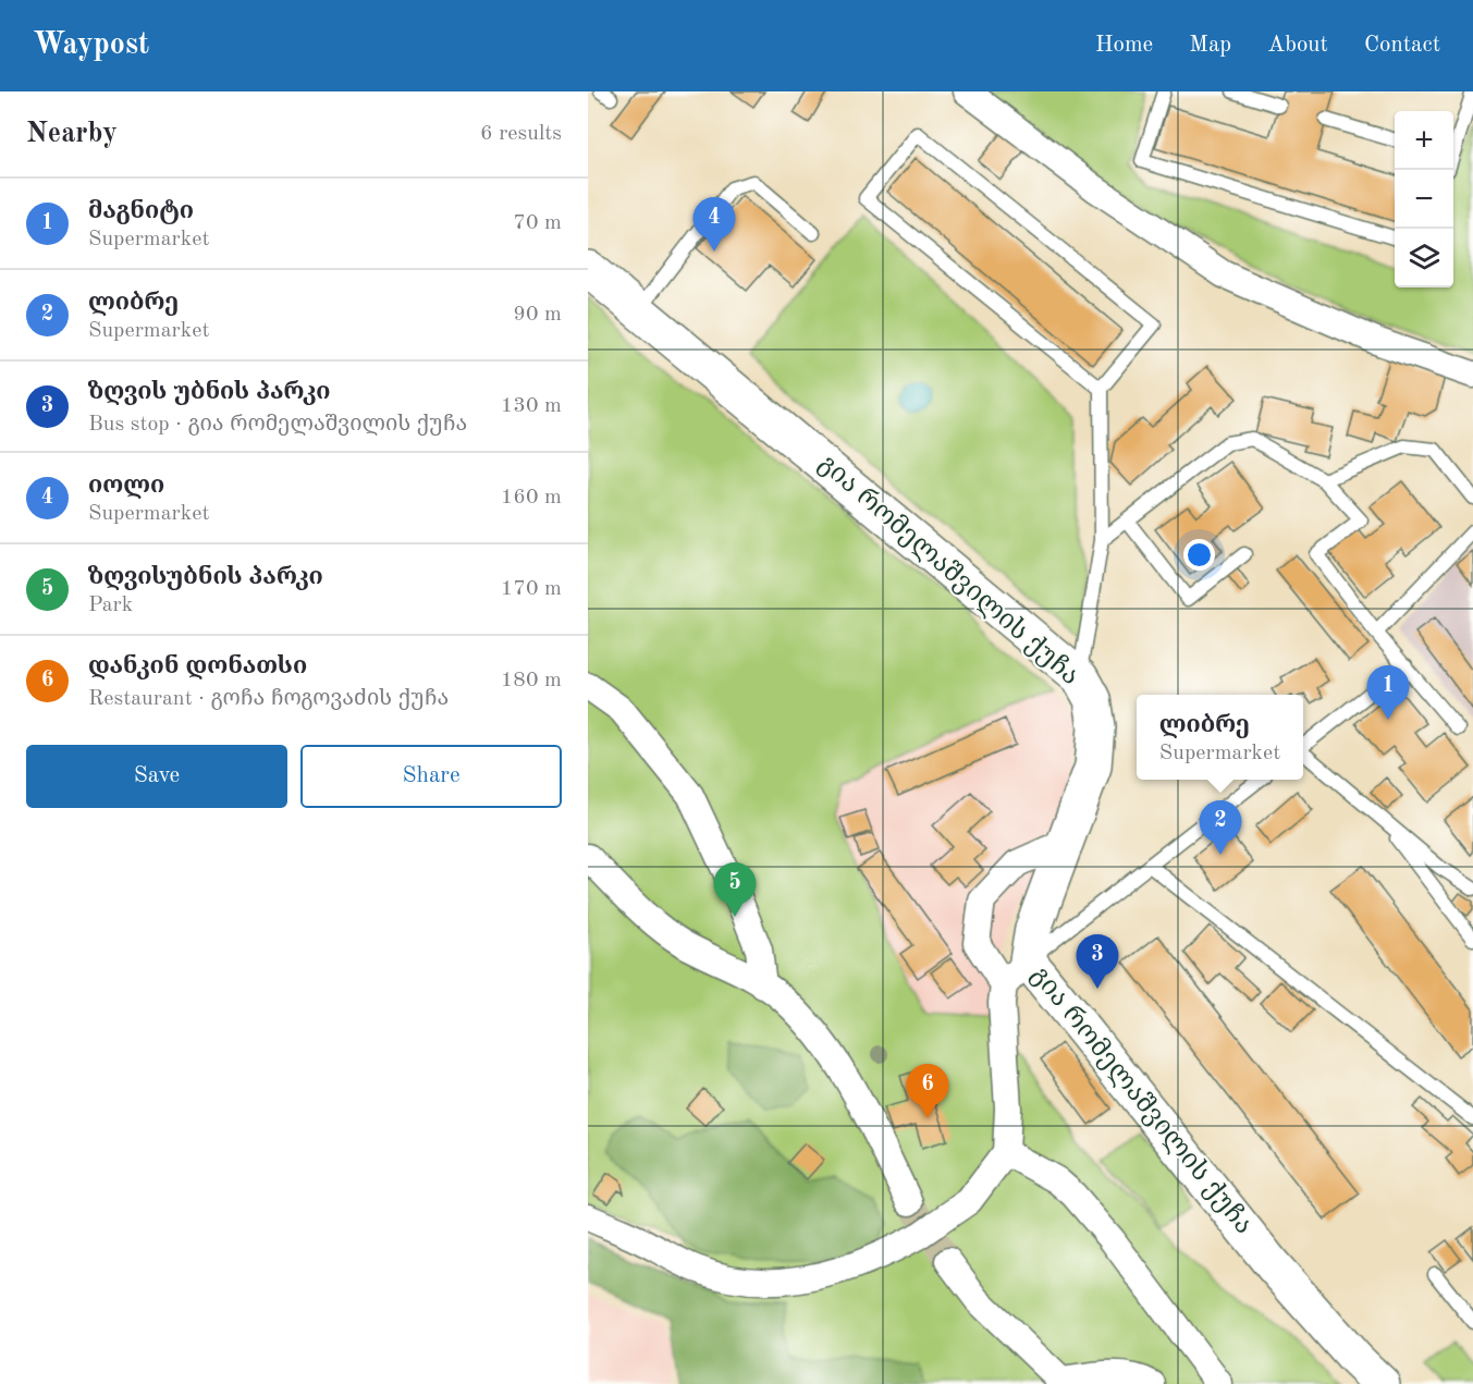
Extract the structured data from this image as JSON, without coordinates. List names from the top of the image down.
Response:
{
  "streets": {
    "street": ["გია რომელაშვილის ქუჩა"]
  },
  "page": {
    "header": "Waypost",
    "nav": [
      "Home",
      "Map",
      "About",
      "Contact"
    ],
    "heading": ["Nearby", "6 results"],
    "map_buttons": ["+", "−"],
    "list": [
      {
        "mark": "1",
        "name": "მაგნიტი",
        "note": "Supermarket",
        "value": "70 m"
      },
      {
        "mark": "2",
        "name": "ლიბრე",
        "note": "Supermarket",
        "value": "90 m"
      },
      {
        "mark": "3",
        "name": "ზღვის უბნის პარკი",
        "note": "Bus stop · გია რომელაშვილის ქუჩა",
        "value": "130 m"
      },
      {
        "mark": "4",
        "name": "იოლი",
        "note": "Supermarket",
        "value": "160 m"
      },
      {
        "mark": "5",
        "name": "ზღვისუბნის პარკი",
        "note": "Park",
        "value": "170 m"
      },
      {
        "mark": "6",
        "name": "დანკინ დონათსი",
        "note": "Restaurant · გოჩა ჩოგოვაძის ქუჩა",
        "value": "180 m"
      }
    ],
    "pins": [
      "4",
      "1",
      "2",
      "5",
      "3",
      "6"
    ],
    "popup": ["ლიბრე", "Supermarket"],
    "buttons": ["Save", "Share"]
  }
}
